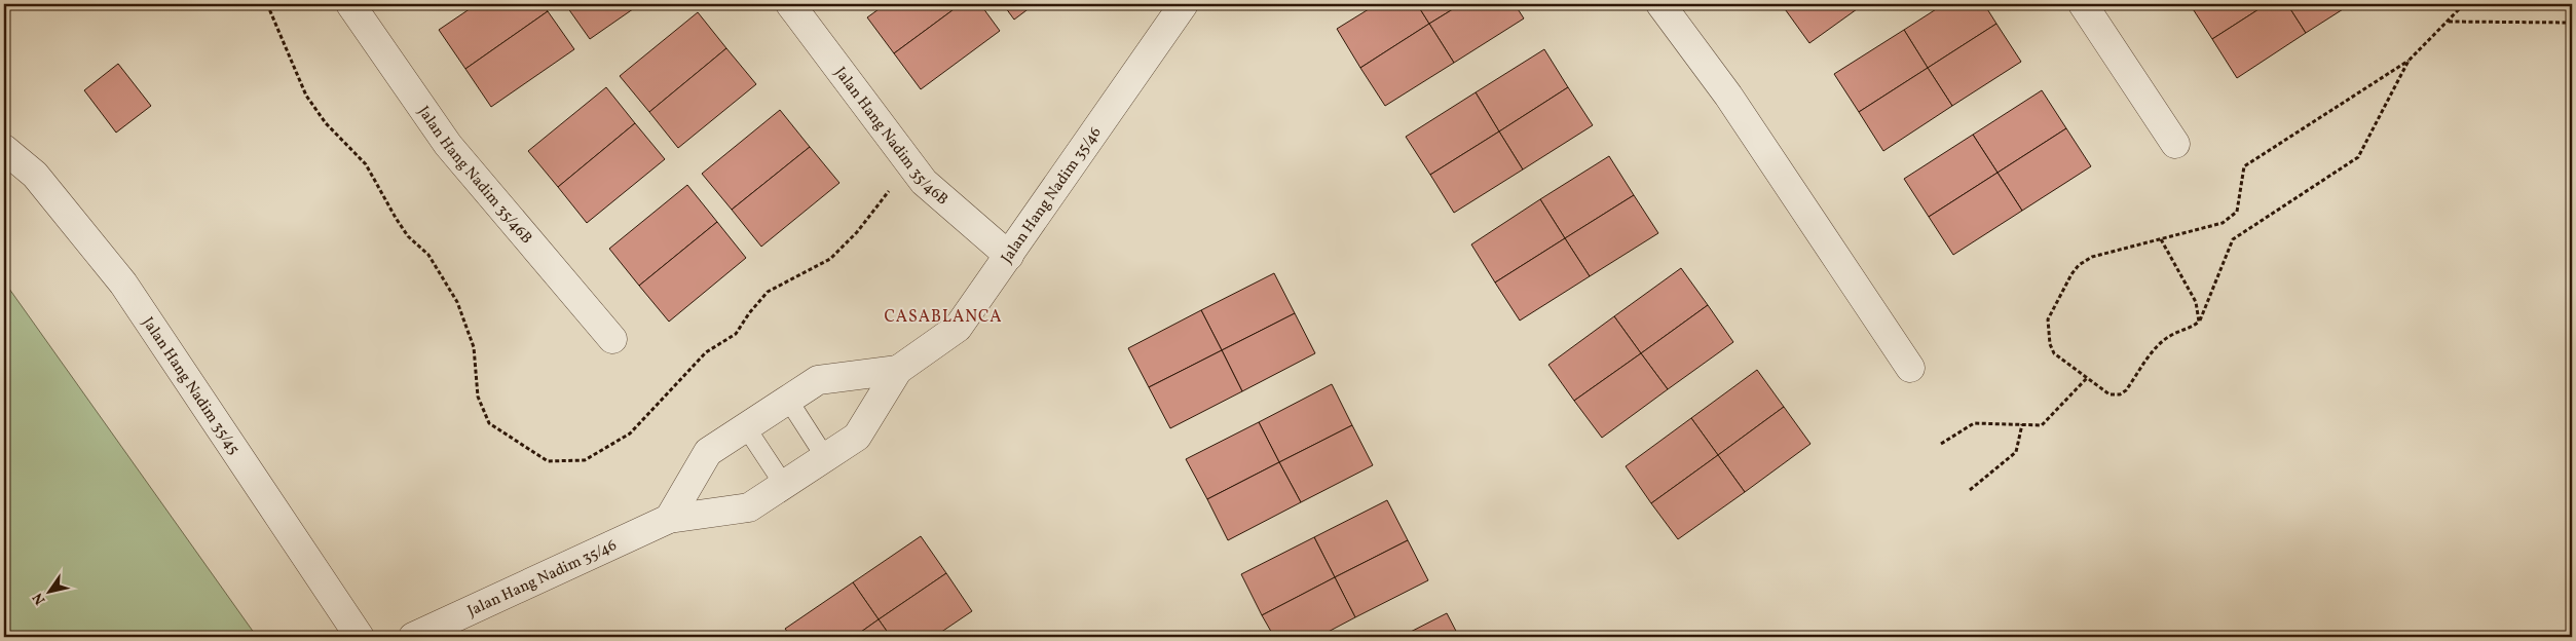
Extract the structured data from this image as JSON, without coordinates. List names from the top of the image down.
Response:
{
  "streets": {
    "street": ["Jalan Hang Nadim 35/46B", "Jalan Hang Nadim 35/46", "Jalan Hang Nadim 35/45"]
  },
  "crossings": [
    ["Jalan Hang Nadim 35/46B", "Jalan Hang Nadim 35/46"]
  ],
  "districts": ["CASABLANCA"],
  "north": "bottom left"
}
